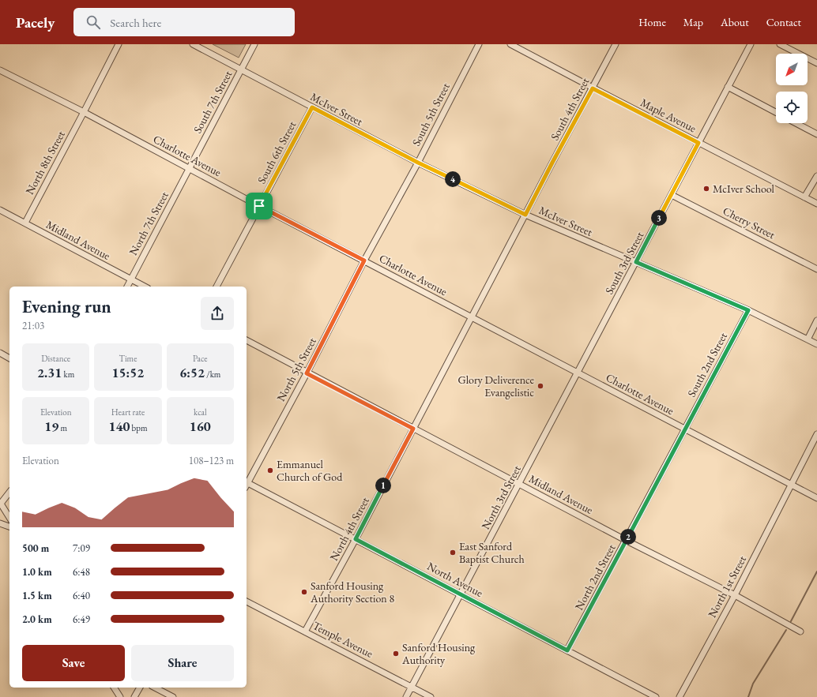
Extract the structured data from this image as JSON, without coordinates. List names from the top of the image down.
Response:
{
  "streets": {
    "street": [
      "South 7th Street",
      "McIver Street",
      "South 4th Street",
      "South 5th Street",
      "Maple Avenue",
      "South 6th Street",
      "Charlotte Avenue",
      "North 8th Street",
      "Cherry Street",
      "North 7th Street",
      "Midland Avenue",
      "South 3rd Street",
      "South 2nd Street",
      "North 5th Street",
      "North 3rd Street",
      "North 4th Street",
      "North 2nd Street",
      "North Avenue",
      "North 1st Street",
      "Temple Avenue"
    ]
  },
  "crossings": [
    ["South 7th Street", "McIver Street"],
    ["South 7th Street", "Charlotte Avenue"],
    ["South 7th Street", "North 7th Street"],
    ["McIver Street", "South 4th Street"],
    ["McIver Street", "South 5th Street"],
    ["McIver Street", "South 6th Street"],
    ["McIver Street", "South 3rd Street"],
    ["McIver Street", "South 2nd Street"],
    ["South 4th Street", "Maple Avenue"],
    ["South 4th Street", "Charlotte Avenue"],
    ["South 4th Street", "North 4th Street"],
    ["South 5th Street", "Charlotte Avenue"],
    ["South 5th Street", "North 5th Street"],
    ["Maple Avenue", "South 3rd Street"],
    ["South 6th Street", "Charlotte Avenue"],
    ["Charlotte Avenue", "North 8th Street"],
    ["Charlotte Avenue", "North 7th Street"],
    ["Charlotte Avenue", "South 3rd Street"],
    ["Charlotte Avenue", "South 2nd Street"],
    ["Charlotte Avenue", "North 5th Street"],
    ["Charlotte Avenue", "North 3rd Street"],
    ["Charlotte Avenue", "North 4th Street"],
    ["Charlotte Avenue", "North 2nd Street"],
    ["Charlotte Avenue", "North 1st Street"],
    ["North 8th Street", "Midland Avenue"],
    ["Cherry Street", "South 3rd Street"],
    ["North 7th Street", "Midland Avenue"],
    ["Midland Avenue", "North 5th Street"],
    ["Midland Avenue", "North 3rd Street"],
    ["Midland Avenue", "North 4th Street"],
    ["Midland Avenue", "North 2nd Street"],
    ["Midland Avenue", "North 1st Street"],
    ["South 3rd Street", "North 3rd Street"],
    ["South 2nd Street", "North 2nd Street"],
    ["North 3rd Street", "North Avenue"],
    ["North 3rd Street", "Temple Avenue"],
    ["North 4th Street", "North Avenue"],
    ["North 4th Street", "Temple Avenue"],
    ["North 2nd Street", "North Avenue"]
  ],
  "places": [
    "McIver School",
    "Glory Deliverence Evangelistic",
    "Emmanuel Church of God",
    "East Sanford Baptist Church",
    "Sanford Housing Authority Section 8",
    "Sanford Housing Authority"
  ],
  "north": "bottom left",
  "page": {
    "header": "Pacely",
    "search": "Search here",
    "nav": [
      "Home",
      "Map",
      "About",
      "Contact"
    ],
    "pins": [
      "4",
      "3",
      "1",
      "2"
    ],
    "heading": ["Evening run", "21:03"],
    "stats": [
      ["Distance", "2.31 km"],
      ["Time", "15:52"],
      ["Pace", "6:52 /km"],
      ["Elevation", "19 m"],
      ["Heart rate", "140 bpm"],
      ["kcal", "160"]
    ],
    "chart": ["Elevation", "108–123 m"],
    "list": [
      {
        "name": "500 m",
        "note": "7:09"
      },
      {
        "name": "1.0 km",
        "note": "6:48"
      },
      {
        "name": "1.5 km",
        "note": "6:40"
      },
      {
        "name": "2.0 km",
        "note": "6:49"
      }
    ],
    "buttons": ["Save", "Share"]
  }
}
